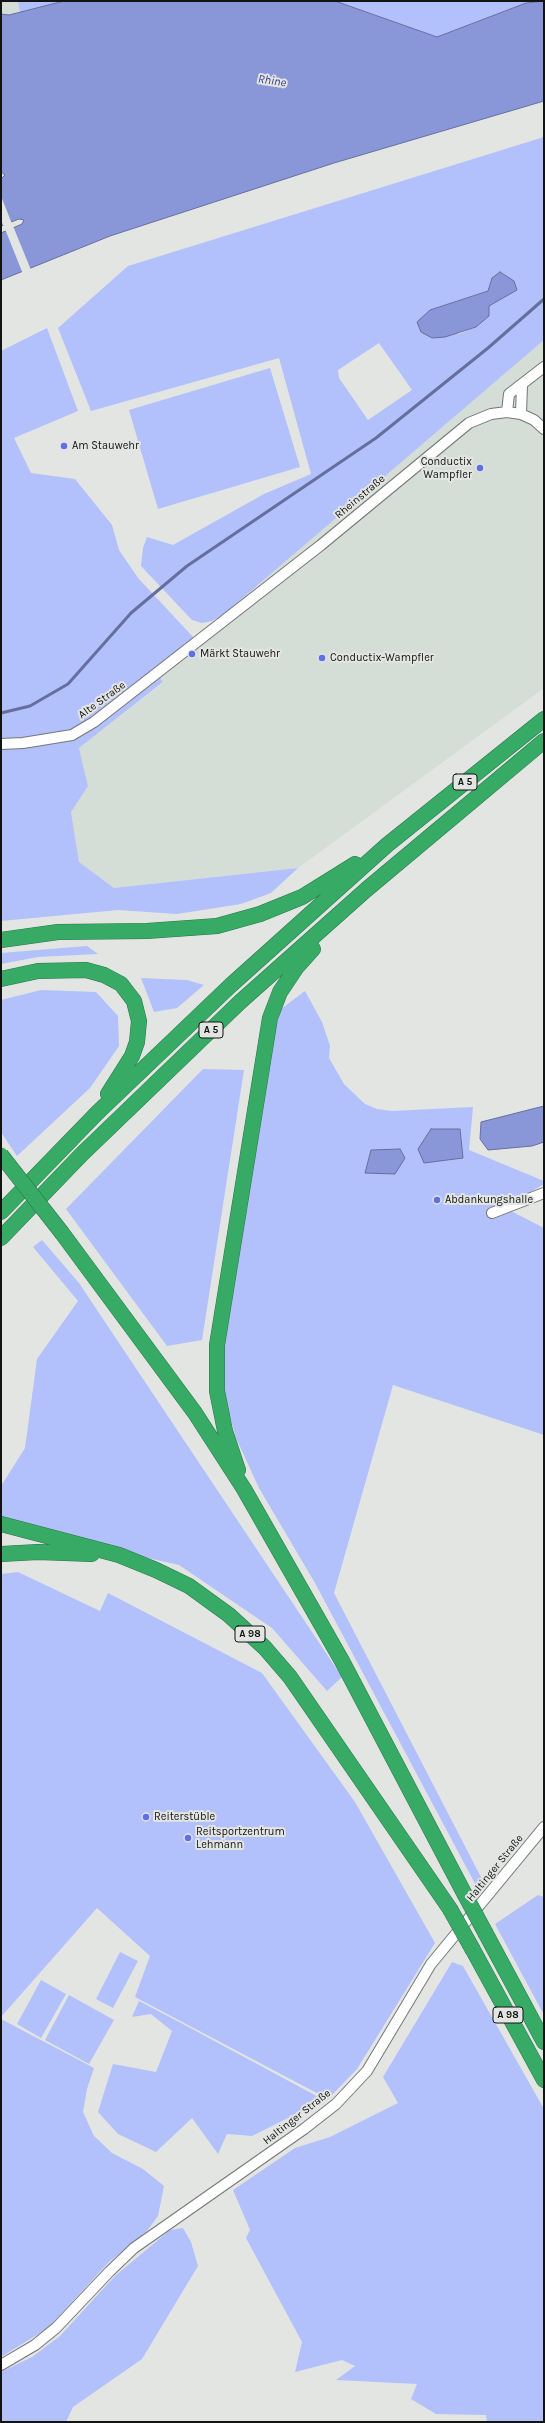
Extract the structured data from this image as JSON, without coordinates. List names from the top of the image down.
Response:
{
  "streets": {
    "highway": ["A 5", "A 98"],
    "street": ["Rheinstraße", "Alte Straße", "Haltinger Straße"]
  },
  "crossings": [
    ["Rheinstraße", "Alte Straße"]
  ],
  "water": ["Rhine"],
  "places": [
    "Am Stauwehr",
    "Conductix Wampfler",
    "Märkt Stauwehr",
    "Conductix-Wampfler",
    "Abdankungshalle",
    "Reiterstüble",
    "Reitsportzentrum Lehmann"
  ]
}
